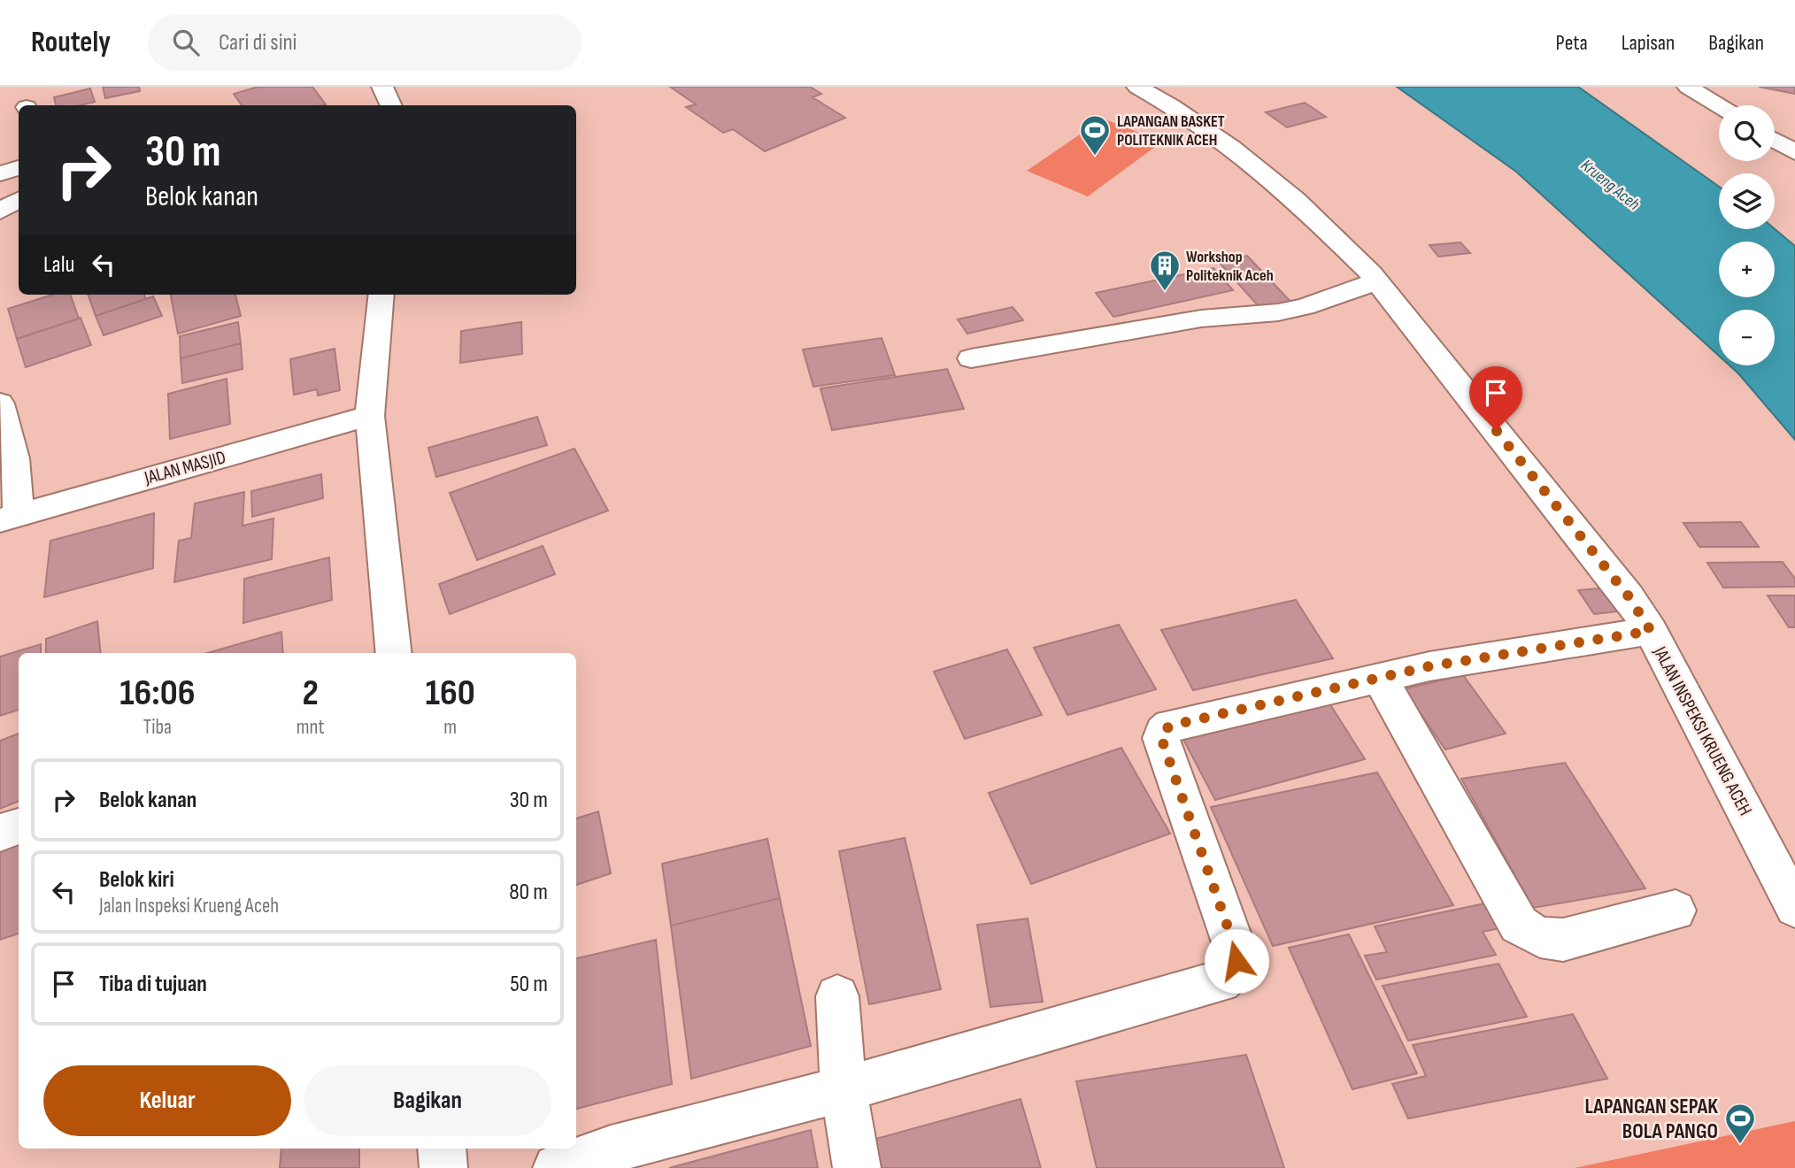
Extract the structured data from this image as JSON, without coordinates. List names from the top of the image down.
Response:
{
  "streets": {
    "street": ["JALAN MASJID", "JALAN INSPEKSI KRUENG ACEH"]
  },
  "water": ["Krueng Aceh"],
  "places": {
    "sports": ["LAPANGAN BASKET POLITEKNIK ACEH", "LAPANGAN SEPAK BOLA PANGO"],
    "building": ["Workshop Politeknik Aceh"]
  },
  "page": {
    "header": "Routely",
    "search": "Cari di sini",
    "nav": ["Peta", "Lapisan", "Bagikan"],
    "map_buttons": ["+", "−"],
    "turn": ["30 m", "Belok kanan"],
    "then": "Lalu",
    "eta": [
      "16:06",
      "Tiba",
      "2",
      "mnt",
      "160",
      "m"
    ],
    "list": [
      {
        "name": "Belok kanan",
        "value": "30 m"
      },
      {
        "name": "Belok kiri",
        "note": "Jalan Inspeksi Krueng Aceh",
        "value": "80 m"
      },
      {
        "name": "Tiba di tujuan",
        "value": "50 m"
      }
    ],
    "buttons": ["Keluar", "Bagikan"]
  }
}
